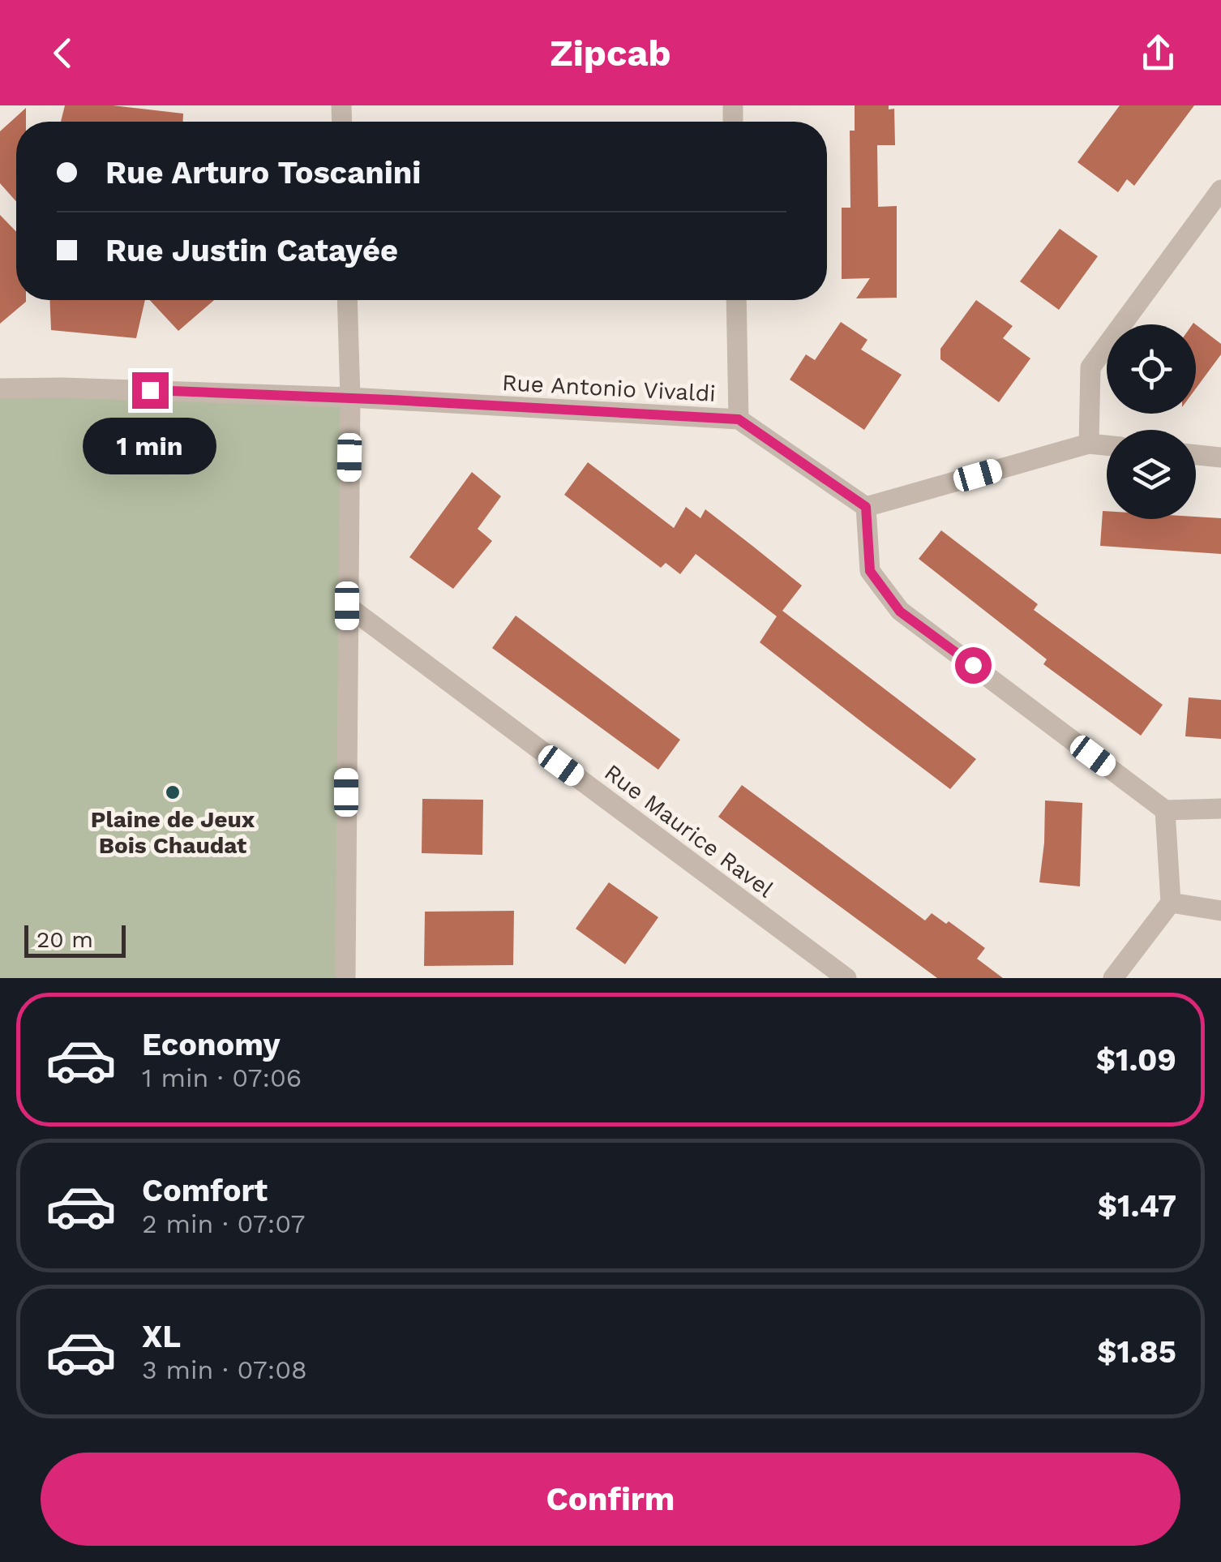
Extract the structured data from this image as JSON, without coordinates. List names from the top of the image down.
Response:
{
  "streets": {
    "street": ["Rue Antonio Vivaldi", "Rue Maurice Ravel"]
  },
  "places": ["Plaine de Jeux Bois Chaudat"],
  "scale_bar": "20 m",
  "page": {
    "header": "Zipcab",
    "banner": ["Rue Arturo Toscanini", "Rue Justin Catayée"],
    "bubble": "1 min",
    "scale": "20 m",
    "list": [
      {
        "name": "Economy",
        "note": "1 min · 07:06",
        "value": "$1.09"
      },
      {
        "name": "Comfort",
        "note": "2 min · 07:07",
        "value": "$1.47"
      },
      {
        "name": "XL",
        "note": "3 min · 07:08",
        "value": "$1.85"
      }
    ],
    "buttons": "Confirm"
  }
}
